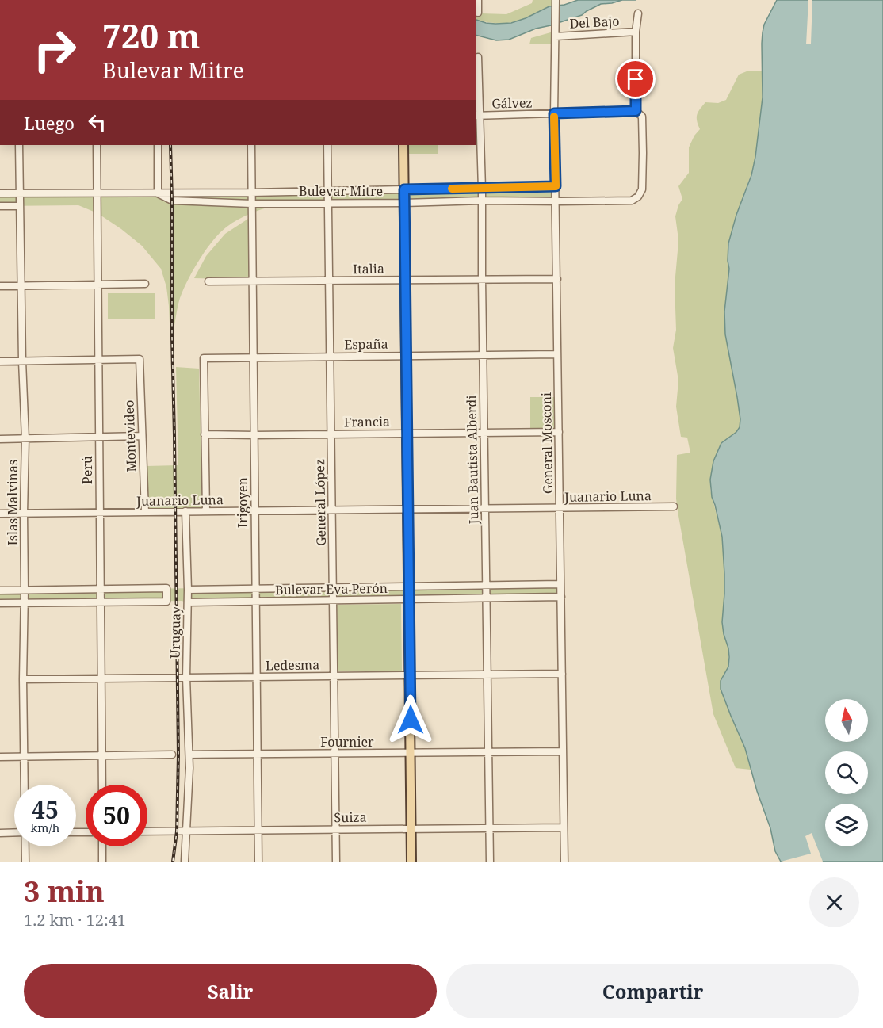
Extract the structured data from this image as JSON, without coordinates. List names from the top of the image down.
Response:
{
  "streets": {
    "street": [
      "Del Bajo",
      "Gálvez",
      "Bulevar Mitre",
      "Italia",
      "España",
      "Francia",
      "Montevideo",
      "General Mosconi",
      "Juan Bautista Alberdi",
      "Perú",
      "Juanario Luna",
      "Islas Malvinas",
      "Irigoyen",
      "General López",
      "Bulevar Eva Perón",
      "Uruguay",
      "Ledesma",
      "Fournier",
      "Suiza"
    ]
  },
  "crossings": [
    ["Del Bajo", "General Mosconi"],
    ["Gálvez", "Bulevar Mitre"],
    ["Gálvez", "General Mosconi"],
    ["Gálvez", "Juan Bautista Alberdi"],
    ["Bulevar Mitre", "General Mosconi"],
    ["Bulevar Mitre", "Juan Bautista Alberdi"],
    ["Bulevar Mitre", "Perú"],
    ["Bulevar Mitre", "Islas Malvinas"],
    ["Bulevar Mitre", "Irigoyen"],
    ["Bulevar Mitre", "General López"],
    ["Italia", "General Mosconi"],
    ["Italia", "Juan Bautista Alberdi"],
    ["Italia", "Irigoyen"],
    ["Italia", "General López"],
    ["España", "Francia"],
    ["España", "General Mosconi"],
    ["España", "Juan Bautista Alberdi"],
    ["España", "Irigoyen"],
    ["España", "General López"],
    ["Francia", "General Mosconi"],
    ["Francia", "Juan Bautista Alberdi"],
    ["Francia", "Irigoyen"],
    ["Francia", "General López"],
    ["Montevideo", "Perú"],
    ["Montevideo", "Juanario Luna"],
    ["General Mosconi", "Juanario Luna"],
    ["General Mosconi", "Bulevar Eva Perón"],
    ["General Mosconi", "Ledesma"],
    ["General Mosconi", "Fournier"],
    ["General Mosconi", "Suiza"],
    ["Juan Bautista Alberdi", "Juanario Luna"],
    ["Juan Bautista Alberdi", "Bulevar Eva Perón"],
    ["Juan Bautista Alberdi", "Ledesma"],
    ["Juan Bautista Alberdi", "Fournier"],
    ["Juan Bautista Alberdi", "Suiza"],
    ["Perú", "Juanario Luna"],
    ["Perú", "Ledesma"],
    ["Juanario Luna", "Islas Malvinas"],
    ["Juanario Luna", "Irigoyen"],
    ["Juanario Luna", "General López"],
    ["Juanario Luna", "Uruguay"],
    ["Islas Malvinas", "Ledesma"],
    ["Irigoyen", "Bulevar Eva Perón"],
    ["Irigoyen", "Ledesma"],
    ["Irigoyen", "Fournier"],
    ["Irigoyen", "Suiza"],
    ["General López", "Bulevar Eva Perón"],
    ["General López", "Ledesma"],
    ["General López", "Fournier"],
    ["General López", "Suiza"],
    ["Bulevar Eva Perón", "Uruguay"],
    ["Uruguay", "Ledesma"],
    ["Uruguay", "Fournier"],
    ["Uruguay", "Suiza"]
  ],
  "north": "top",
  "page": {
    "turn": ["720 m", "Bulevar Mitre"],
    "then": "Luego",
    "speed": "45 km/h",
    "limit": "50",
    "heading": ["3 min", "1.2 km · 12:41"],
    "buttons": ["Salir", "Compartir"]
  }
}
